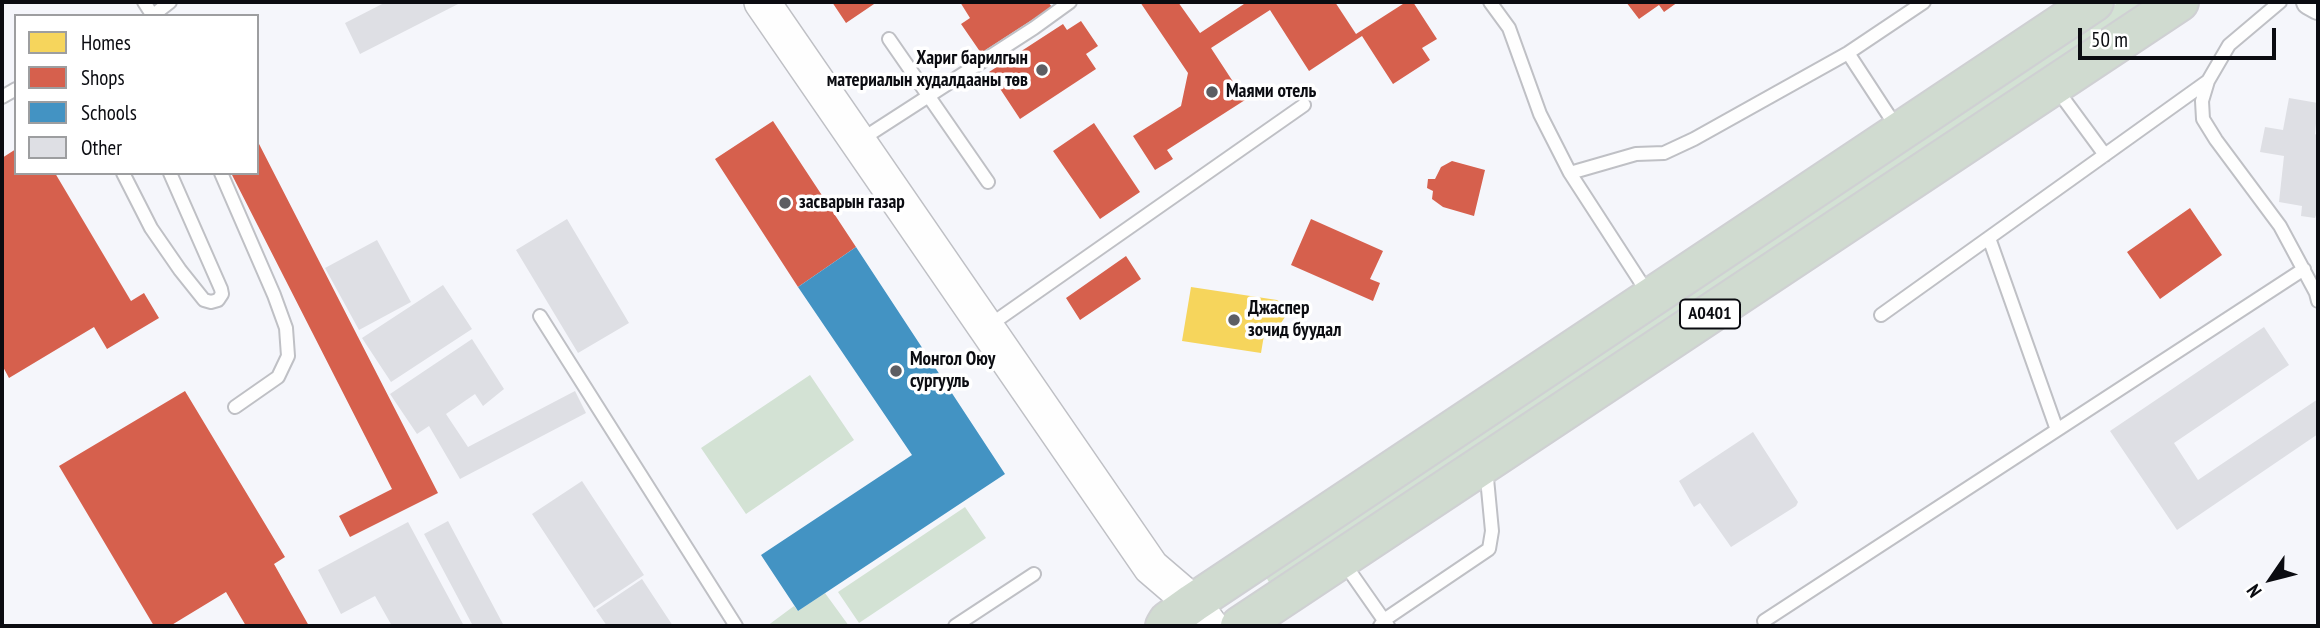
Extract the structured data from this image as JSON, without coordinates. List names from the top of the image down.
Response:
{
  "streets": {
    "highway": ["A0401"]
  },
  "places": [
    "Хариг барилгын материалын худалдааны төв",
    "Маями отель",
    "засварын газар",
    "Джаспер зочид буудал",
    "Монгол Оюу сургууль"
  ],
  "legend": [
    "Homes",
    "Shops",
    "Schools",
    "Other"
  ],
  "scale_bar": "50 m",
  "north": "bottom left"
}
